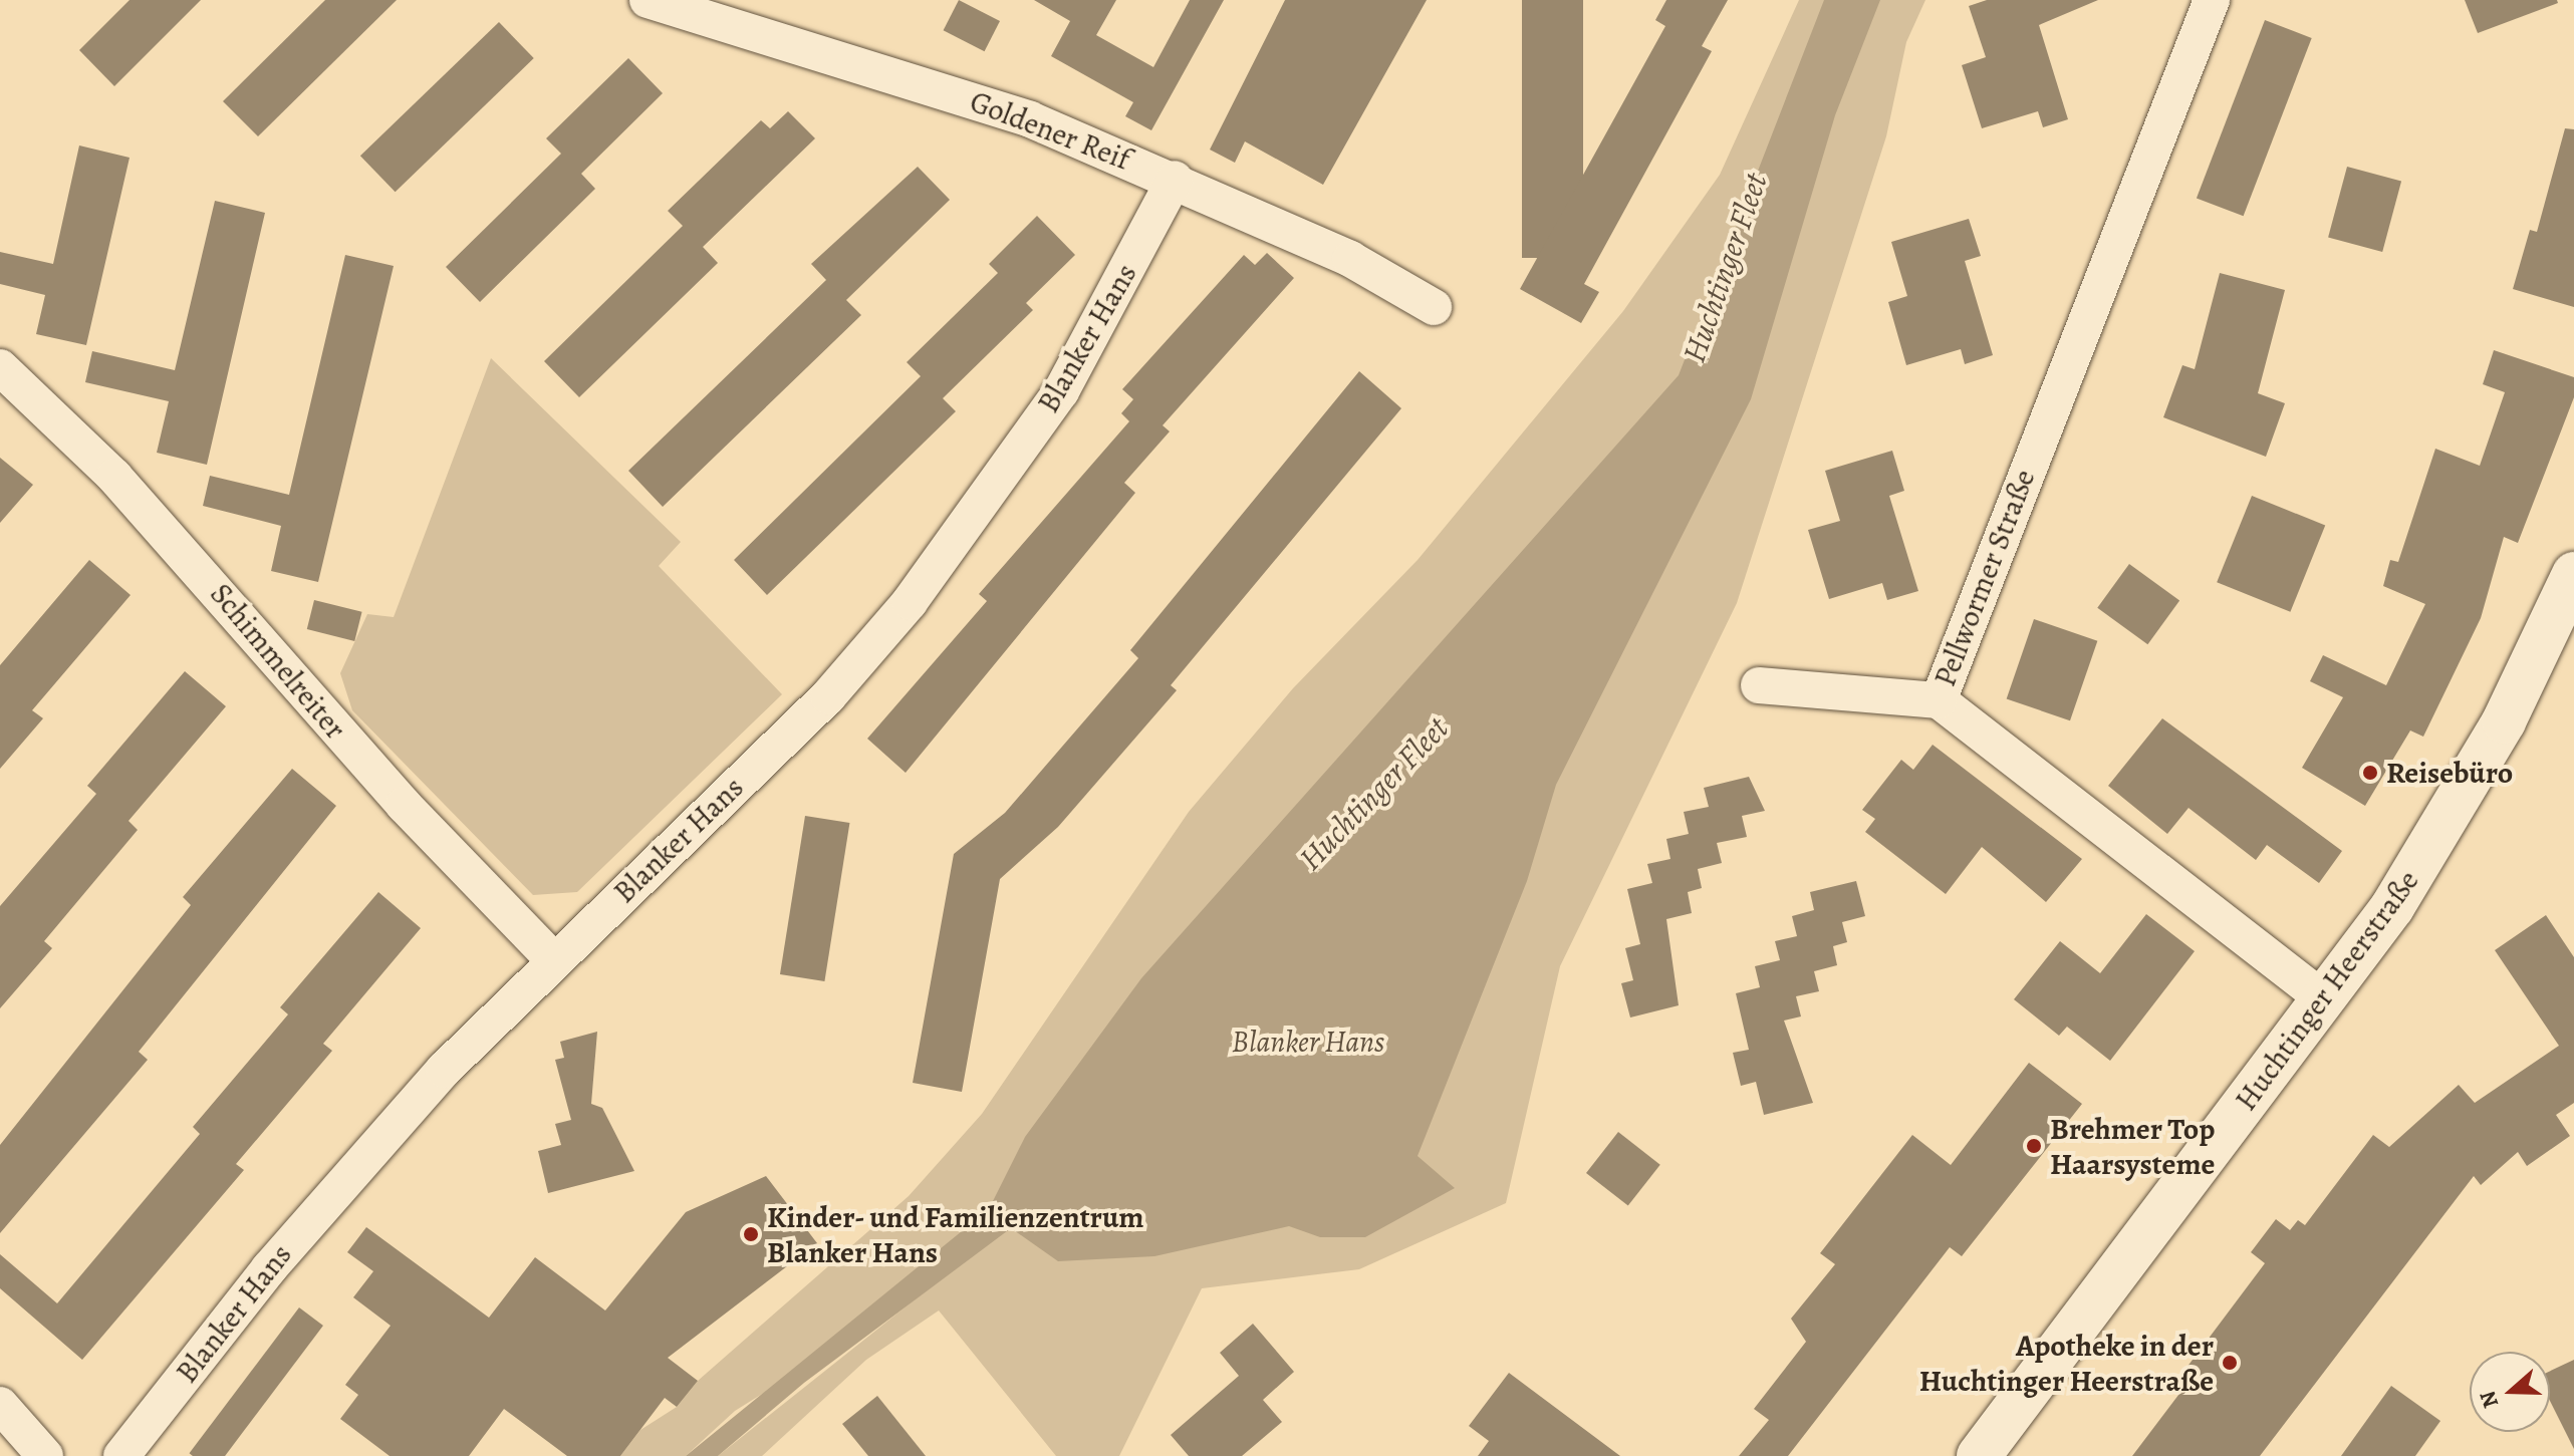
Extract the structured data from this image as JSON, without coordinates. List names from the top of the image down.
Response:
{
  "streets": {
    "main road": ["Huchtinger Heerstraße"],
    "street": [
      "Goldener Reif",
      "Blanker Hans",
      "Pellwormer Straße",
      "Schimmelreiter"
    ]
  },
  "crossings": [
    ["Goldener Reif", "Blanker Hans"],
    ["Blanker Hans", "Schimmelreiter"],
    ["Pellwormer Straße", "Huchtinger Heerstraße"]
  ],
  "water": ["Huchtinger Fleet"],
  "parks": ["Blanker Hans"],
  "places": [
    "Reisebüro",
    "Brehmer Top Haarsysteme",
    "Kinder- und Familienzentrum Blanker Hans",
    "Apotheke in der Huchtinger Heerstraße"
  ],
  "north": "left"
}
